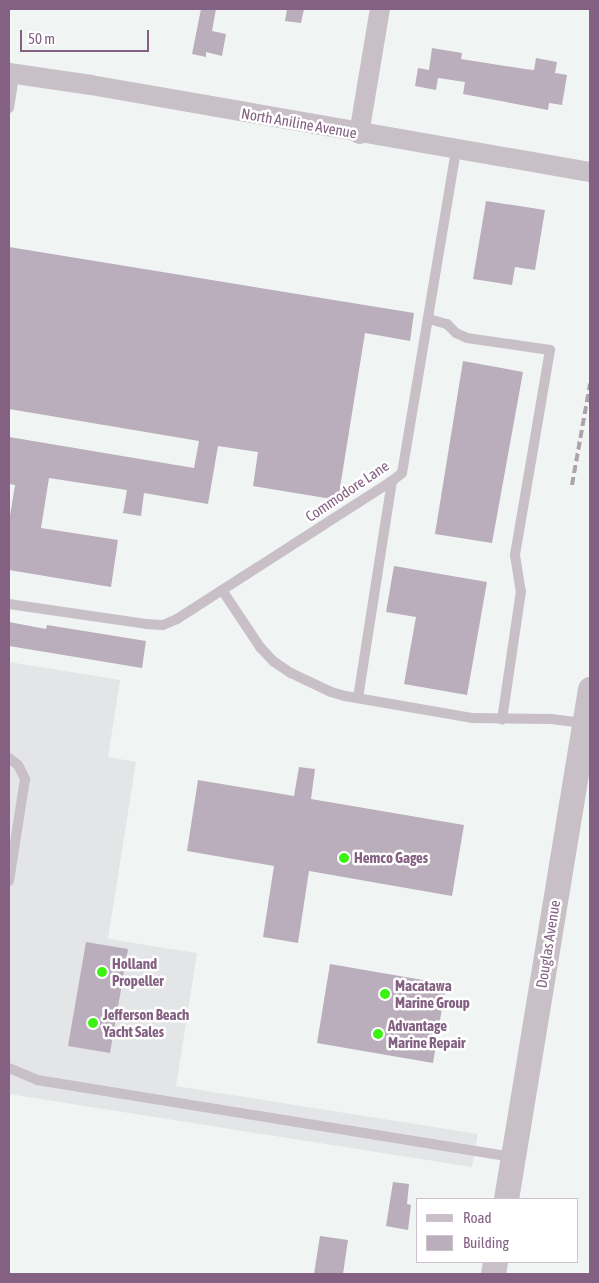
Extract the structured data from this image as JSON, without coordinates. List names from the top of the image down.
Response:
{
  "streets": {
    "street": ["North Aniline Avenue", "Douglas Avenue"],
    "lane": ["Commodore Lane"]
  },
  "crossings": [
    ["North Aniline Avenue", "Commodore Lane"]
  ],
  "places": [
    "Hemco Gages",
    "Holland Propeller",
    "Macatawa Marine Group",
    "Jefferson Beach Yacht Sales",
    "Advantage Marine Repair"
  ],
  "legend": ["Road", "Building"],
  "scale_bar": "50 m"
}
